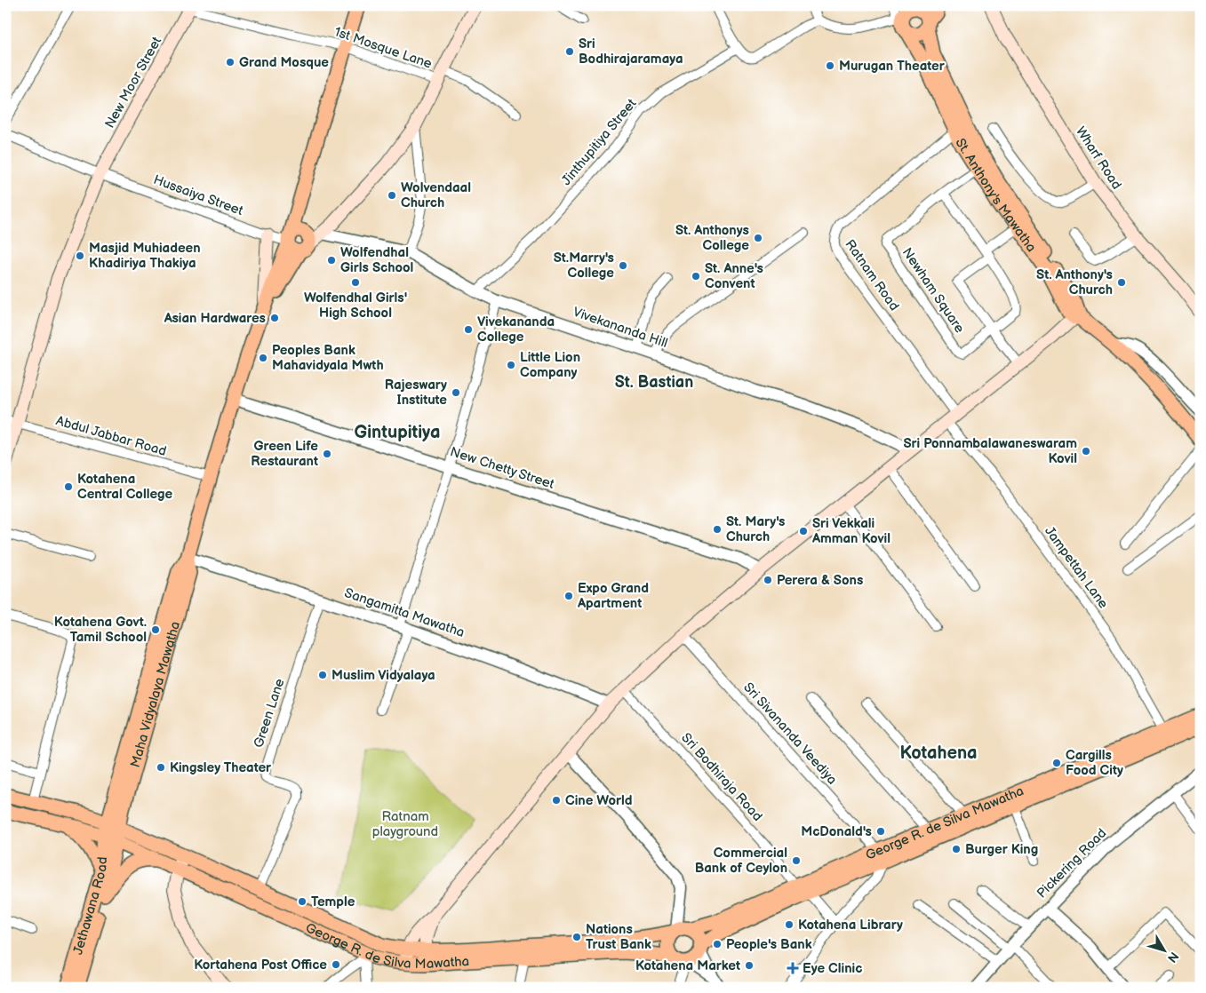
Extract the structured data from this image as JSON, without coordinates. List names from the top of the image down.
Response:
{
  "streets": {
    "main road": [
      "New Moor Street",
      "Wharf Road",
      "St. Anthony's Mawatha",
      "Maha Vidyalaya Mawatha",
      "George R. de Silva Mawatha",
      "Jethawana Road"
    ],
    "street": [
      "1st Mosque Lane",
      "Jinthupitiya Street",
      "Hussaiya Street",
      "Ratnam Road",
      "Newham Square",
      "Vivekananda Hill",
      "Abdul Jabbar Road",
      "New Chetty Street",
      "Jampettah Lane",
      "Sangamitta Mawatha",
      "Green Lane",
      "Sri Sivananda Veediya",
      "Sri Bodhiraja Road",
      "Pickering Road"
    ]
  },
  "crossings": [
    ["1st Mosque Lane", "New Moor Street"],
    ["1st Mosque Lane", "Maha Vidyalaya Mawatha"],
    ["New Moor Street", "Hussaiya Street"],
    ["New Moor Street", "Abdul Jabbar Road"],
    ["Jinthupitiya Street", "Vivekananda Hill"],
    ["St. Anthony's Mawatha", "Ratnam Road"],
    ["St. Anthony's Mawatha", "Newham Square"],
    ["Hussaiya Street", "Maha Vidyalaya Mawatha"],
    ["Ratnam Road", "Jampettah Lane"],
    ["Abdul Jabbar Road", "Maha Vidyalaya Mawatha"],
    ["New Chetty Street", "Maha Vidyalaya Mawatha"],
    ["Jampettah Lane", "George R. de Silva Mawatha"],
    ["Sangamitta Mawatha", "Maha Vidyalaya Mawatha"],
    ["Sangamitta Mawatha", "Green Lane"],
    ["Maha Vidyalaya Mawatha", "George R. de Silva Mawatha"],
    ["Maha Vidyalaya Mawatha", "Jethawana Road"],
    ["Green Lane", "George R. de Silva Mawatha"],
    ["Sri Sivananda Veediya", "George R. de Silva Mawatha"],
    ["Sri Bodhiraja Road", "George R. de Silva Mawatha"],
    ["George R. de Silva Mawatha", "Jethawana Road"]
  ],
  "districts": ["St. Bastian", "Gintupitiya", "Kotahena"],
  "parks": ["Ratnam playground"],
  "places": {
    "other": [
      "Sri Bodhirajaramaya",
      "Grand Mosque",
      "Murugan Theater",
      "Wolvendaal Church",
      "St. Anthonys College",
      "Masjid Muhiadeen Khadiriya Thakiya",
      "Wolfendhal Girls School",
      "St.Marry's College",
      "St. Anne's Convent",
      "Wolfendhal Girls' High School",
      "St. Anthony's Church",
      "Asian Hardwares",
      "Vivekananda College",
      "Peoples Bank Mahavidyala Mwth",
      "Little Lion Company",
      "Rajeswary Institute",
      "Sri Ponnambalawaneswaram Kovil",
      "Green Life Restaurant",
      "Kotahena Central College",
      "St. Mary's Church",
      "Sri Vekkali Amman Kovil",
      "Perera & Sons",
      "Expo Grand Apartment",
      "Kotahena Govt. Tamil School",
      "Muslim Vidyalaya",
      "Cargills Food City",
      "Kingsley Theater",
      "Cine World",
      "McDonald's",
      "Burger King",
      "Commercial Bank of Ceylon",
      "Temple",
      "Kotahena Library",
      "Nations Trust Bank",
      "People's Bank",
      "Kortahena Post Office",
      "Kotahena Market"
    ],
    "health": ["Eye Clinic"]
  },
  "north": "bottom right"
}
